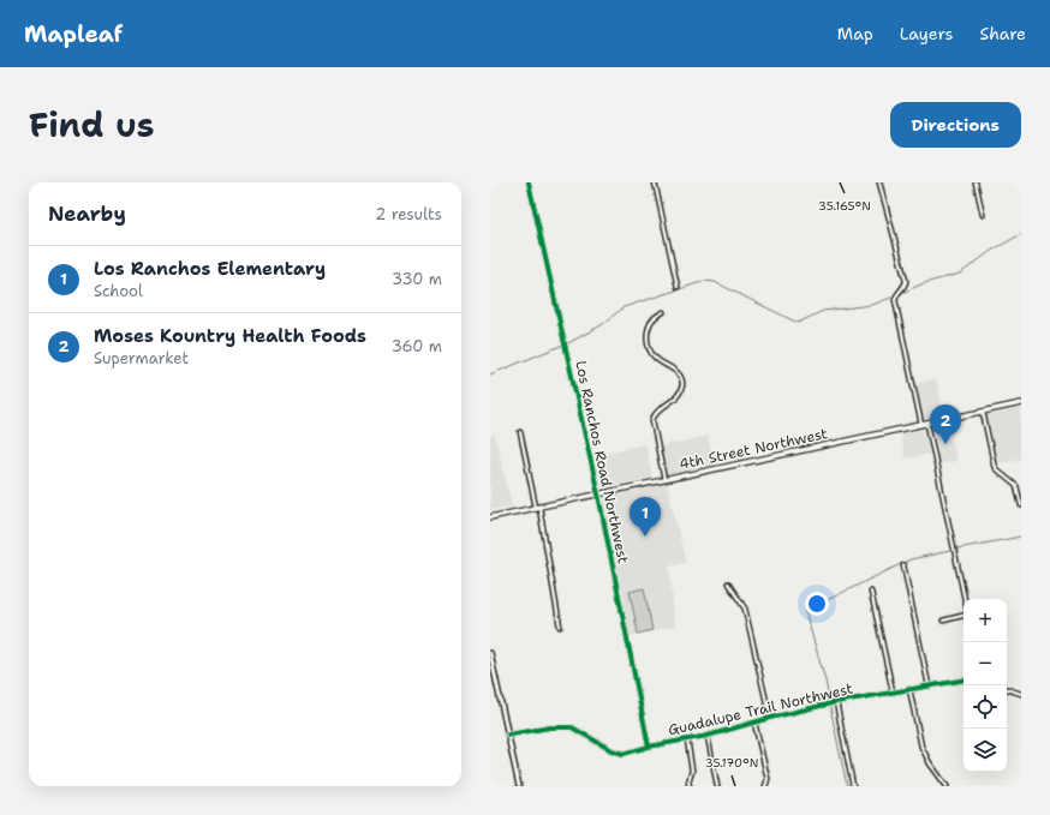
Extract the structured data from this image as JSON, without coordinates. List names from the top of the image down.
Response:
{
  "streets": {
    "main road": ["4th Street Northwest"],
    "street": ["Los Ranchos Road Northwest", "Guadalupe Trail Northwest"]
  },
  "crossings": [
    ["4th Street Northwest", "Los Ranchos Road Northwest"],
    ["Los Ranchos Road Northwest", "Guadalupe Trail Northwest"]
  ],
  "page": {
    "header": "Mapleaf",
    "nav": ["Map", "Layers", "Share"],
    "title": "Find us",
    "buttons": "Directions",
    "heading": ["Nearby", "2 results"],
    "list": [
      {
        "mark": "1",
        "name": "Los Ranchos Elementary",
        "note": "School",
        "value": "330 m"
      },
      {
        "mark": "2",
        "name": "Moses Kountry Health Foods",
        "note": "Supermarket",
        "value": "360 m"
      }
    ],
    "pins": ["2", "1"],
    "map_buttons": ["+", "−"]
  },
  "coordinates": ["35.165°N", "35.170°N"]
}
